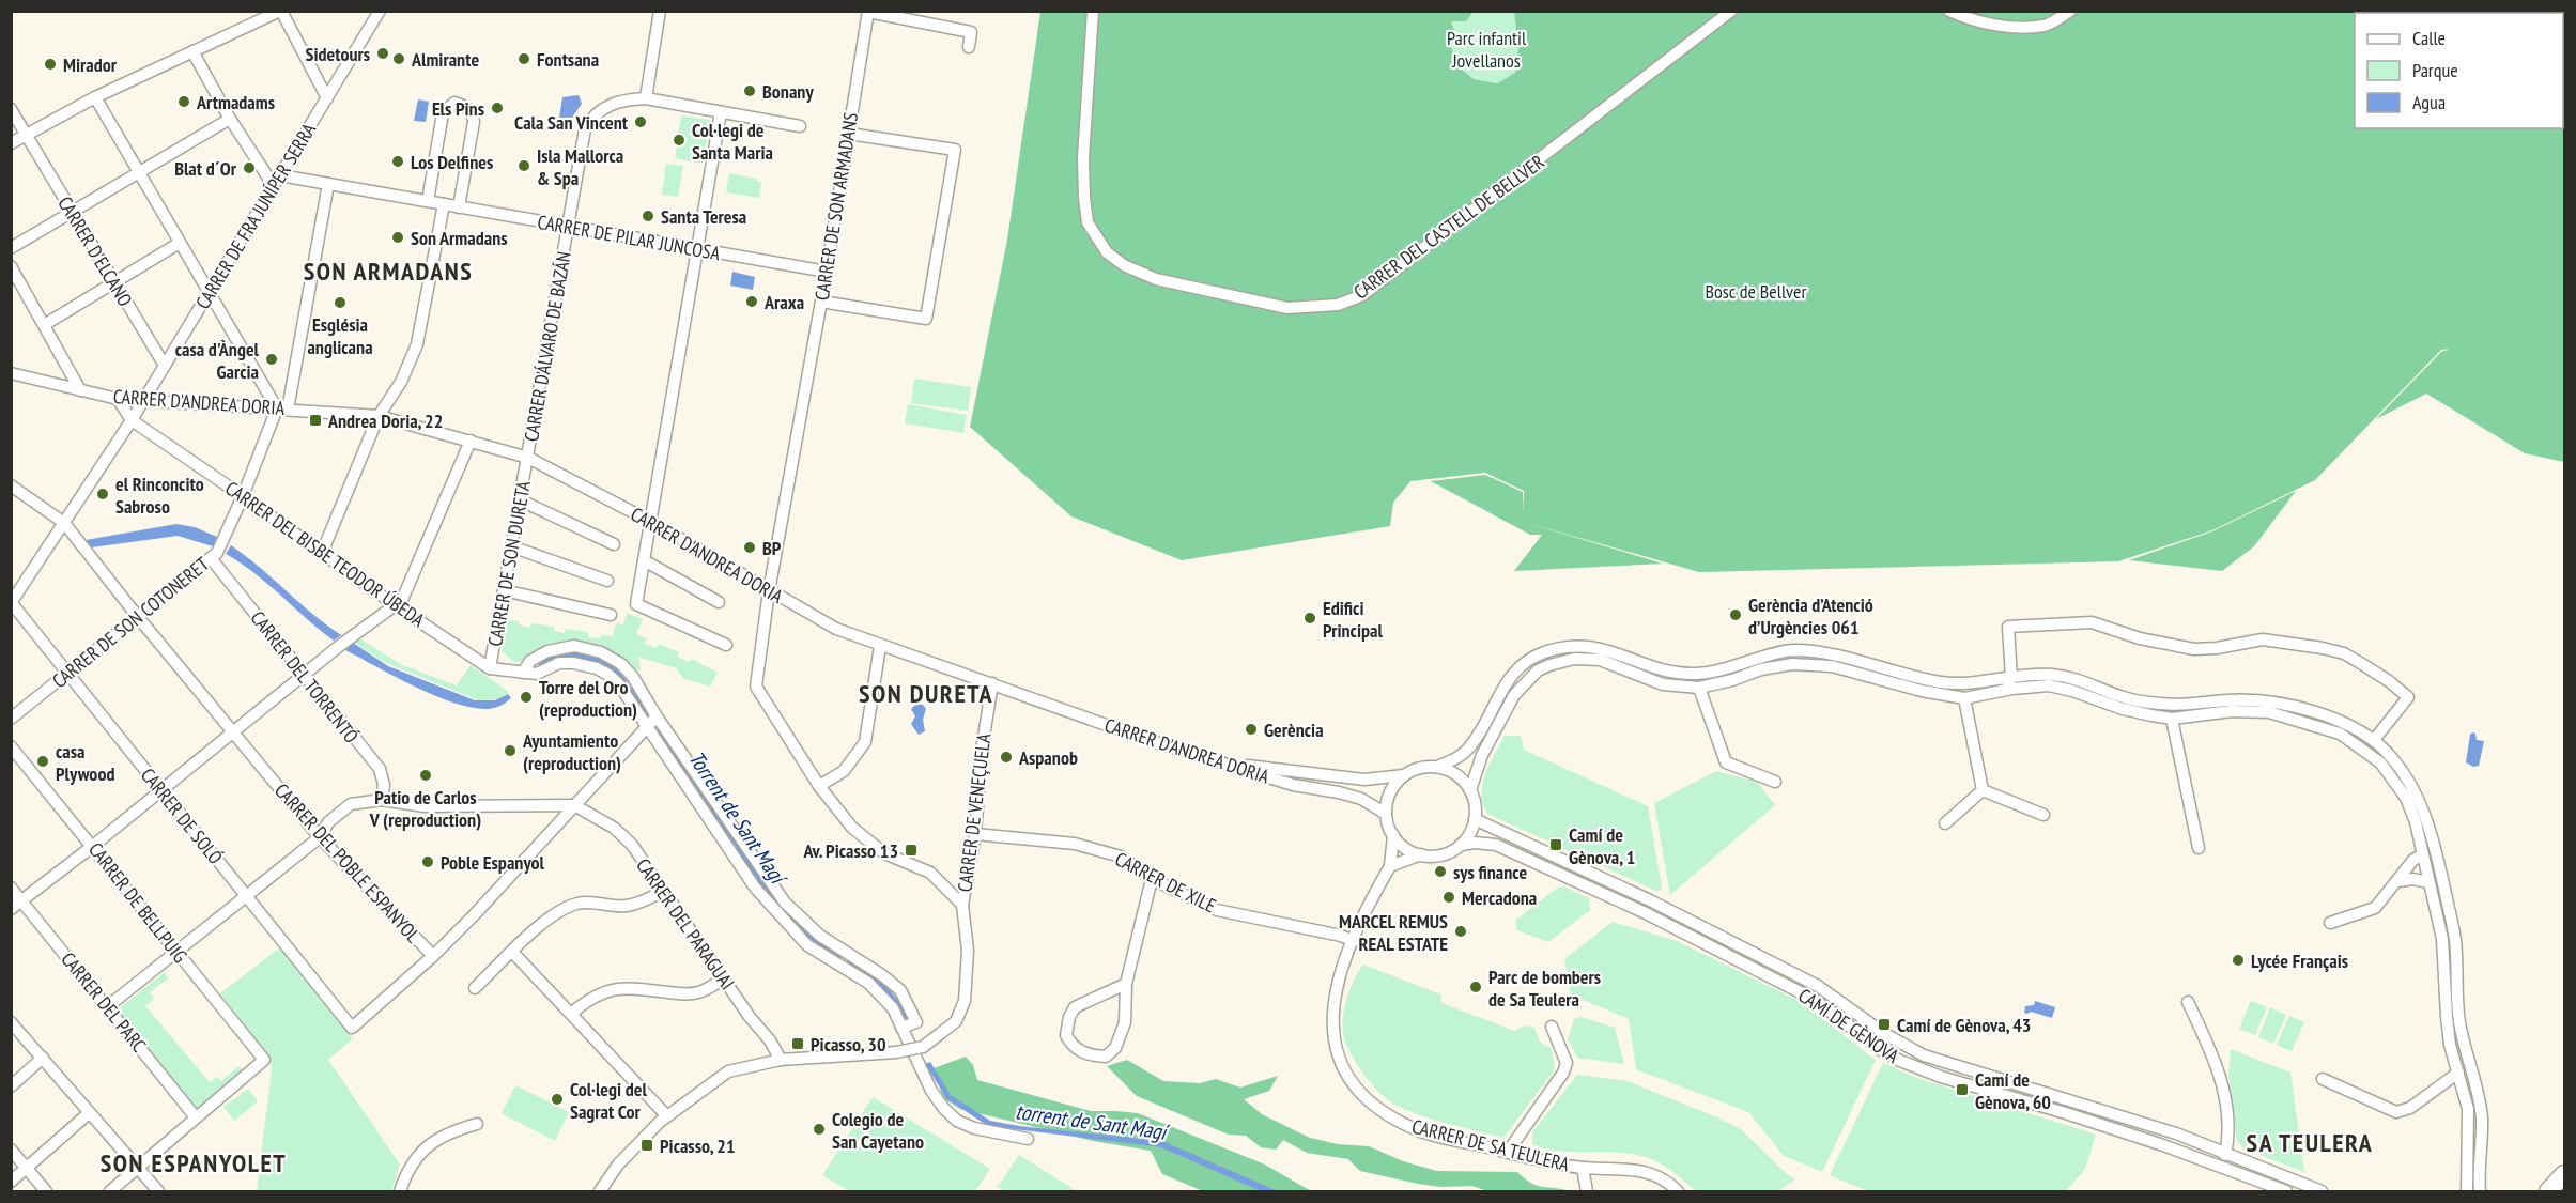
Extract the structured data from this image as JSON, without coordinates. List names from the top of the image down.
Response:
{
  "streets": {
    "street": [
      "CARRER DE SON ARMADANS",
      "CARRER DE FRA JUNÍPER SERRA",
      "CARRER DEL CASTELL DE BELLVER",
      "CARRER DE PILAR JUNCOSA",
      "CARRER D'ELCANO",
      "CARRER D'ÁLVARO DE BAZÁN",
      "CARRER D'ANDREA DORIA",
      "CARRER DEL BISBE TEODOR ÚBEDA",
      "CARRER DE SON DURETA",
      "CARRER DE SON COTONERET",
      "CARRER DEL TORRENTÓ",
      "CARRER DE VENEÇUELA",
      "CARRER DE SOLÓ",
      "CARRER DEL POBLE ESPANYOL",
      "CARRER DE XILE",
      "CARRER DE BELLPUIG",
      "CARRER DEL PARAGUAI",
      "CARRER DEL PARC",
      "CAMÍ DE GÈNOVA",
      "CARRER DE SA TEULERA"
    ]
  },
  "crossings": [
    ["CARRER DE SON ARMADANS", "CARRER DE PILAR JUNCOSA"],
    ["CARRER DE SON ARMADANS", "CARRER D'ANDREA DORIA"],
    ["CARRER DE SON ARMADANS", "CARRER DE VENEÇUELA"],
    ["CARRER DE FRA JUNÍPER SERRA", "CARRER DE PILAR JUNCOSA"],
    ["CARRER DE FRA JUNÍPER SERRA", "CARRER D'ELCANO"],
    ["CARRER DE FRA JUNÍPER SERRA", "CARRER D'ANDREA DORIA"],
    ["CARRER DE FRA JUNÍPER SERRA", "CARRER DEL BISBE TEODOR ÚBEDA"],
    ["CARRER DE FRA JUNÍPER SERRA", "CARRER DE SOLÓ"],
    ["CARRER DE FRA JUNÍPER SERRA", "CARRER DEL POBLE ESPANYOL"],
    ["CARRER DE PILAR JUNCOSA", "CARRER D'ÁLVARO DE BAZÁN"],
    ["CARRER DE PILAR JUNCOSA", "CARRER DE SON COTONERET"],
    ["CARRER D'ÁLVARO DE BAZÁN", "CARRER D'ANDREA DORIA"],
    ["CARRER D'ÁLVARO DE BAZÁN", "CARRER DE SON DURETA"],
    ["CARRER D'ANDREA DORIA", "CARRER DE SON DURETA"],
    ["CARRER D'ANDREA DORIA", "CARRER DE SON COTONERET"],
    ["CARRER D'ANDREA DORIA", "CARRER DE VENEÇUELA"],
    ["CARRER D'ANDREA DORIA", "CAMÍ DE GÈNOVA"],
    ["CARRER D'ANDREA DORIA", "CARRER DE SA TEULERA"],
    ["CARRER DEL BISBE TEODOR ÚBEDA", "CARRER DE SON DURETA"],
    ["CARRER DEL BISBE TEODOR ÚBEDA", "CARRER DE SON COTONERET"],
    ["CARRER DE SON COTONERET", "CARRER DEL TORRENTÓ"],
    ["CARRER DE SON COTONERET", "CARRER DE SOLÓ"],
    ["CARRER DE SON COTONERET", "CARRER DEL POBLE ESPANYOL"],
    ["CARRER DEL TORRENTÓ", "CARRER DEL POBLE ESPANYOL"],
    ["CARRER DE VENEÇUELA", "CARRER DE XILE"],
    ["CARRER DE VENEÇUELA", "CARRER DEL PARAGUAI"],
    ["CARRER DE SOLÓ", "CARRER DEL POBLE ESPANYOL"],
    ["CARRER DEL POBLE ESPANYOL", "CARRER DE BELLPUIG"],
    ["CARRER DEL POBLE ESPANYOL", "CARRER DEL PARAGUAI"],
    ["CARRER DEL POBLE ESPANYOL", "CARRER DEL PARC"],
    ["CARRER DE XILE", "CARRER DE SA TEULERA"],
    ["CARRER DE BELLPUIG", "CARRER DEL PARC"],
    ["CAMÍ DE GÈNOVA", "CARRER DE SA TEULERA"]
  ],
  "districts": [
    "SON ARMADANS",
    "SON DURETA",
    "SA TEULERA",
    "SON ESPANYOLET"
  ],
  "water": ["Torrent de Sant Magí", "torrent de Sant Magí"],
  "parks": ["Parc infantil Jovellanos", "Bosc de Bellver"],
  "places": {
    "other": [
      "Sidetours",
      "Almirante",
      "Fontsana",
      "Mirador",
      "Bonany",
      "Artmadams",
      "Els Pins",
      "Cala San Vincent",
      "Col·legi de Santa Maria",
      "Los Delfines",
      "Isla Mallorca & Spa",
      "Blat d´Or",
      "Santa Teresa",
      "Son Armadans",
      "Araxa",
      "Església anglicana",
      "casa d'Àngel Garcia",
      "el Rinconcito Sabroso",
      "BP",
      "Gerència d’Atenció d’Urgències 061",
      "Edifici Principal",
      "Torre del Oro (reproduction)",
      "Gerència",
      "Ayuntamiento (reproduction)",
      "Aspanob",
      "casa Plywood",
      "Patio de Carlos V (reproduction)",
      "Poble Espanyol",
      "sys finance",
      "Mercadona",
      "MARCEL REMUS REAL ESTATE",
      "Lycée Français",
      "Parc de bombers de Sa Teulera",
      "Col·legi del Sagrat Cor",
      "Colegio de San Cayetano"
    ],
    "transit": [
      "Andrea Doria, 22",
      "Camí de Gènova, 1",
      "Av. Picasso 13",
      "Camí de Gènova, 43",
      "Picasso, 30",
      "Camí de Gènova, 60",
      "Picasso, 21"
    ]
  },
  "legend": ["Calle", "Parque", "Agua"]
}
